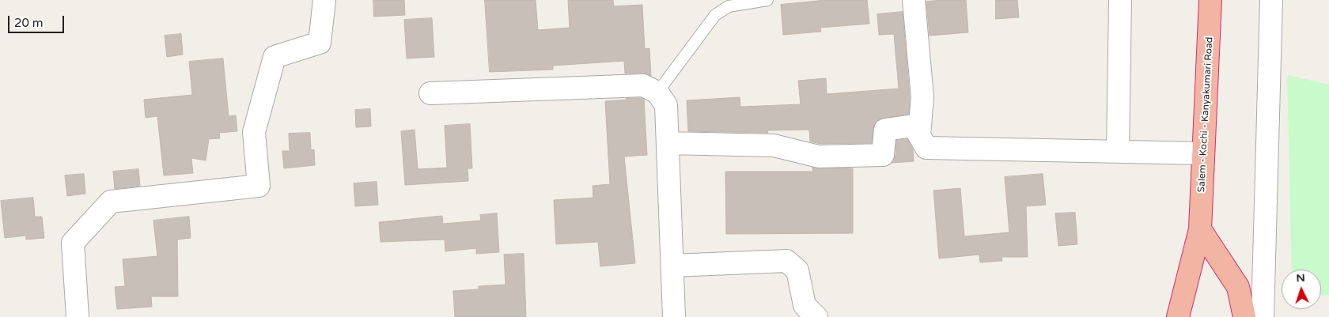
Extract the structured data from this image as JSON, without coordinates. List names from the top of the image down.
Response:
{
  "streets": {
    "highway": ["Salem - Kochi - Kanyakumari Road"]
  },
  "scale_bar": "20 m",
  "north": "top"
}
